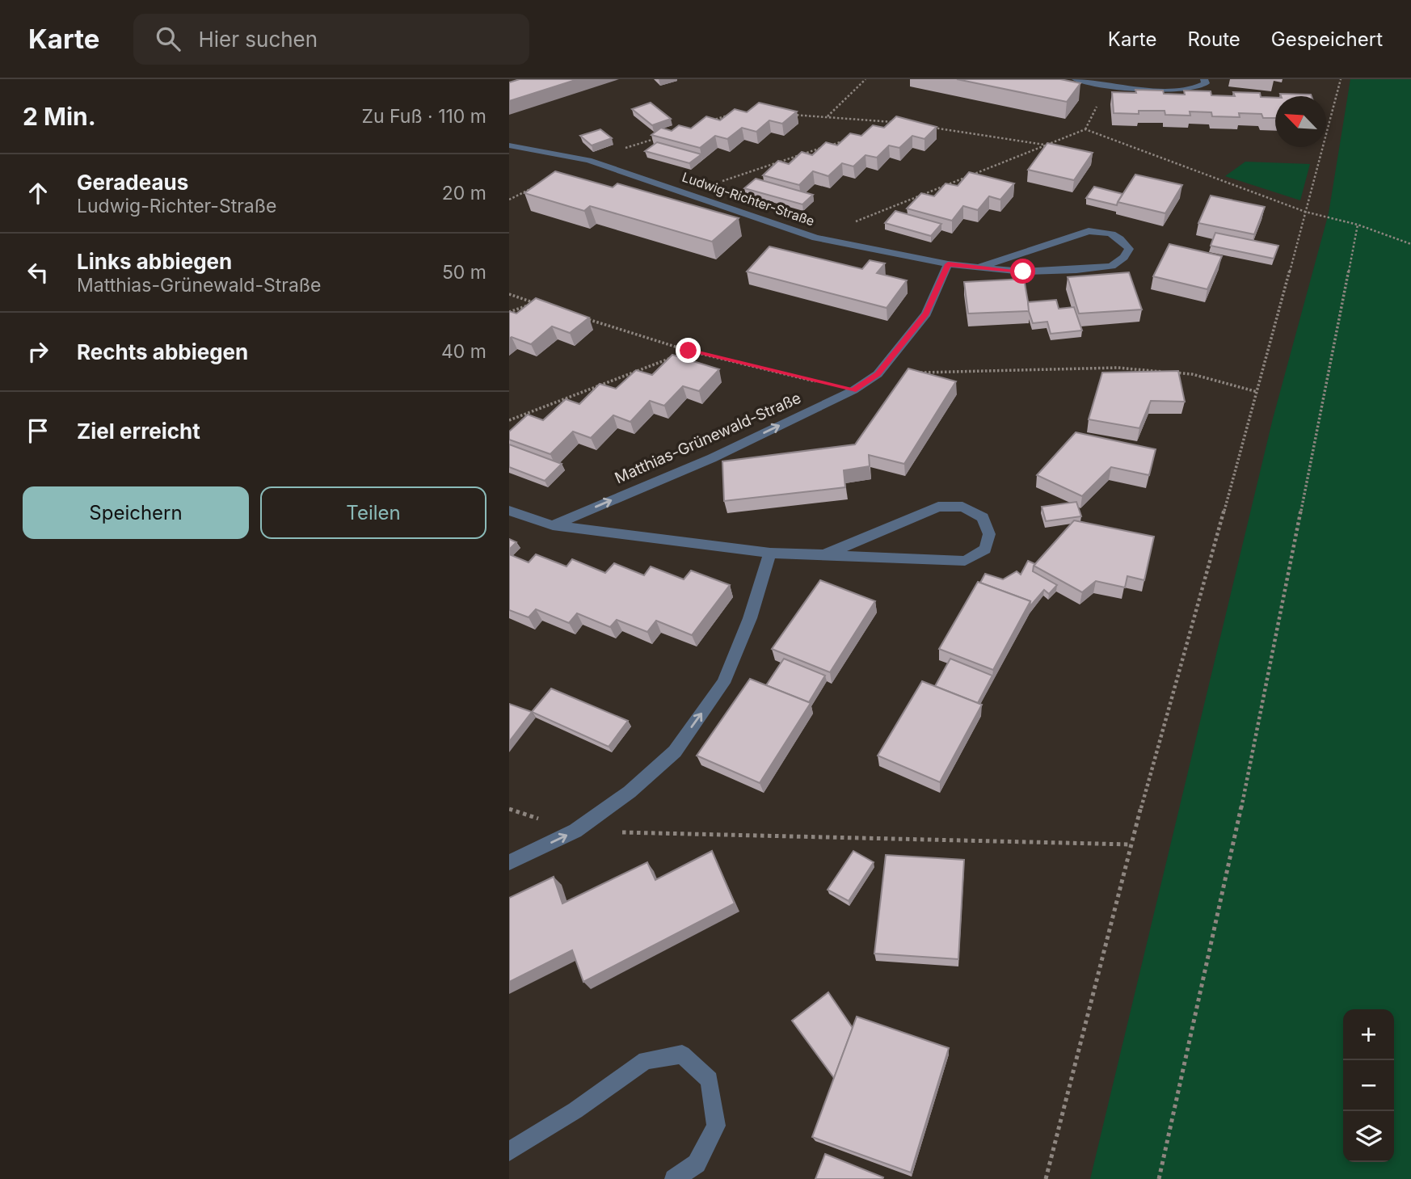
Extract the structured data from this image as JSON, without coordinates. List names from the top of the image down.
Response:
{
  "streets": {
    "street": ["Ludwig-Richter-Straße", "Matthias-Grünewald-Straße"]
  },
  "crossings": [
    ["Ludwig-Richter-Straße", "Matthias-Grünewald-Straße"]
  ],
  "one_way": ["Matthias-Grünewald-Straße"],
  "north": "top left",
  "page": {
    "header": "Karte",
    "search": "Hier suchen",
    "nav": ["Karte", "Route", "Gespeichert"],
    "heading": ["2 Min.", "Zu Fuß · 110 m"],
    "list": [
      ["Geradeaus", "Ludwig-Richter-Straße", "20 m"],
      ["Links abbiegen", "Matthias-Grünewald-Straße", "50 m"],
      ["Rechts abbiegen", "40 m"],
      "Ziel erreicht"
    ],
    "buttons": ["Speichern", "Teilen"],
    "map_buttons": ["+", "−"]
  }
}
